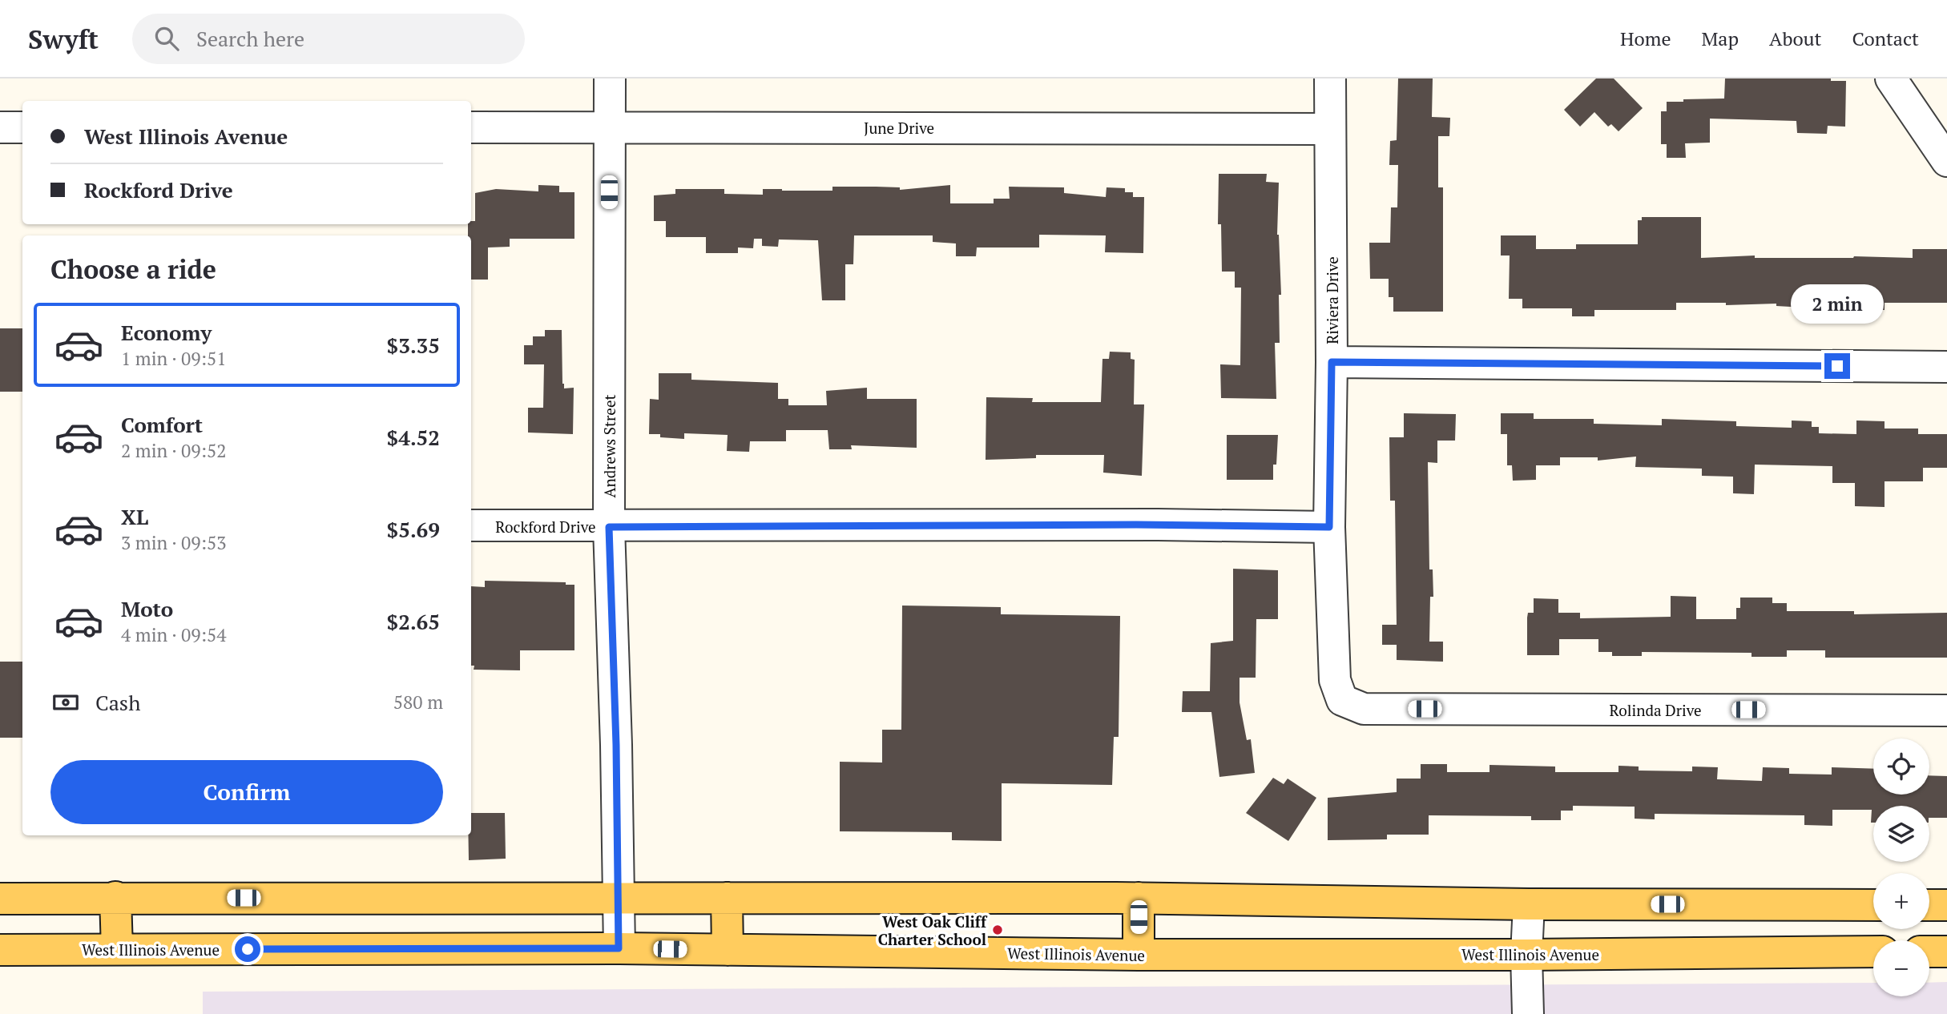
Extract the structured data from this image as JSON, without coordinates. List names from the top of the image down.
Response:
{
  "streets": {
    "main road": ["West Illinois Avenue"],
    "street": [
      "June Drive",
      "Riviera Drive",
      "Andrews Street",
      "Rockford Drive",
      "Rolinda Drive"
    ]
  },
  "crossings": [
    ["June Drive", "Riviera Drive"],
    ["June Drive", "Andrews Street"],
    ["Riviera Drive", "Rockford Drive"],
    ["Riviera Drive", "Rolinda Drive"],
    ["Andrews Street", "Rockford Drive"],
    ["Andrews Street", "West Illinois Avenue"]
  ],
  "places": ["West Oak Cliff Charter School"],
  "page": {
    "header": "Swyft",
    "search": "Search here",
    "nav": [
      "Home",
      "Map",
      "About",
      "Contact"
    ],
    "banner": ["West Illinois Avenue", "Rockford Drive"],
    "heading": "Choose a ride",
    "bubble": "2 min",
    "list": [
      {
        "name": "Economy",
        "note": "1 min · 09:51",
        "value": "$3.35"
      },
      {
        "name": "Comfort",
        "note": "2 min · 09:52",
        "value": "$4.52"
      },
      {
        "name": "XL",
        "note": "3 min · 09:53",
        "value": "$5.69"
      },
      {
        "name": "Moto",
        "note": "4 min · 09:54",
        "value": "$2.65"
      }
    ],
    "pay": ["Cash", "580 m"],
    "map_buttons": ["+", "−"],
    "buttons": "Confirm"
  }
}
